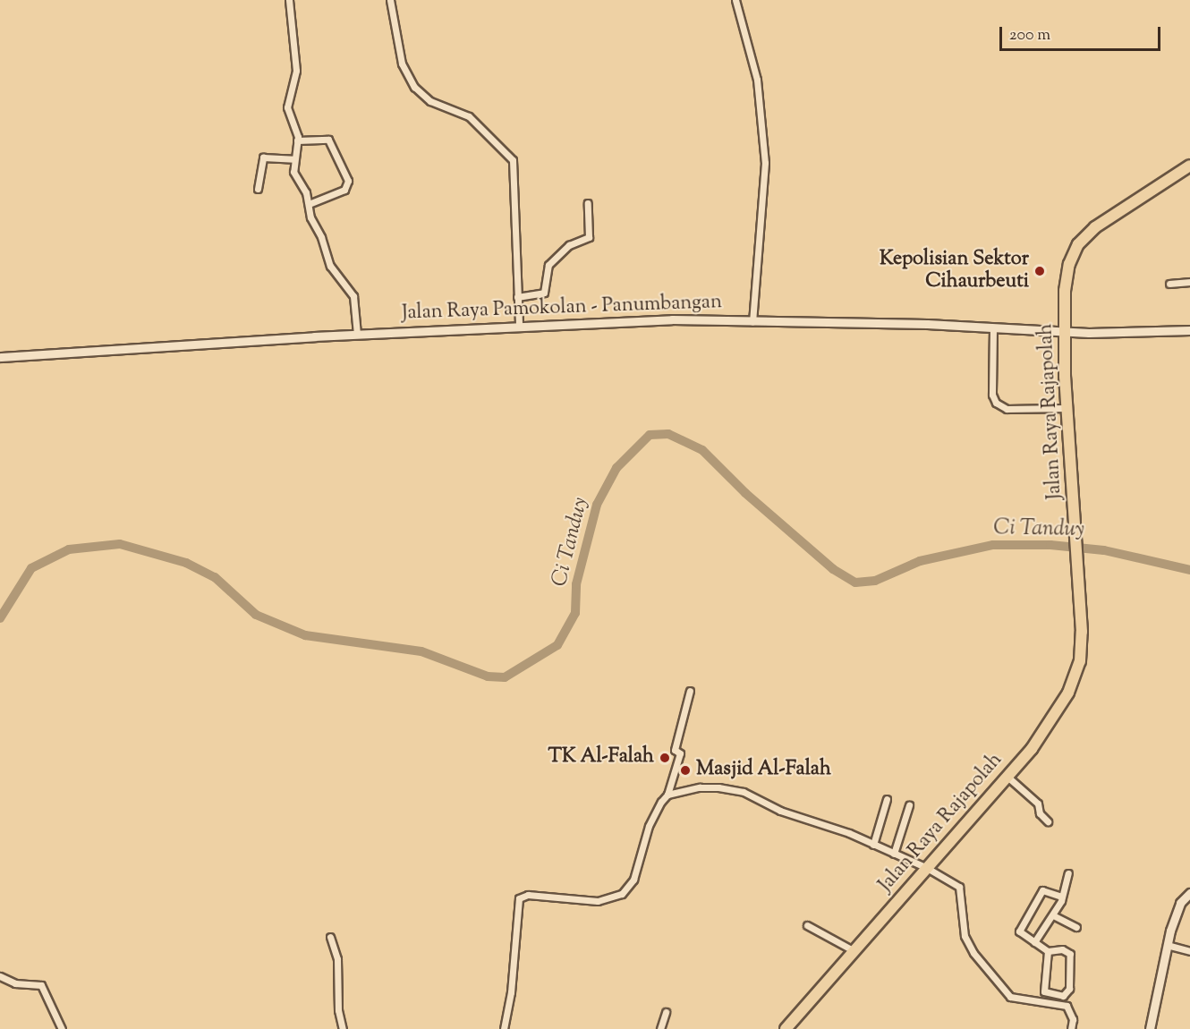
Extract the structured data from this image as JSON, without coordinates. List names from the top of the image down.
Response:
{
  "streets": {
    "highway": ["Jalan Raya Rajapolah"],
    "main road": ["Jalan Raya Pamokolan - Panumbangan"]
  },
  "crossings": [
    ["Jalan Raya Pamokolan - Panumbangan", "Jalan Raya Rajapolah"]
  ],
  "water": ["Ci Tanduy"],
  "places": ["Kepolisian Sektor Cihaurbeuti", "TK Al-Falah", "Masjid Al-Falah"],
  "scale_bar": "200 m"
}
